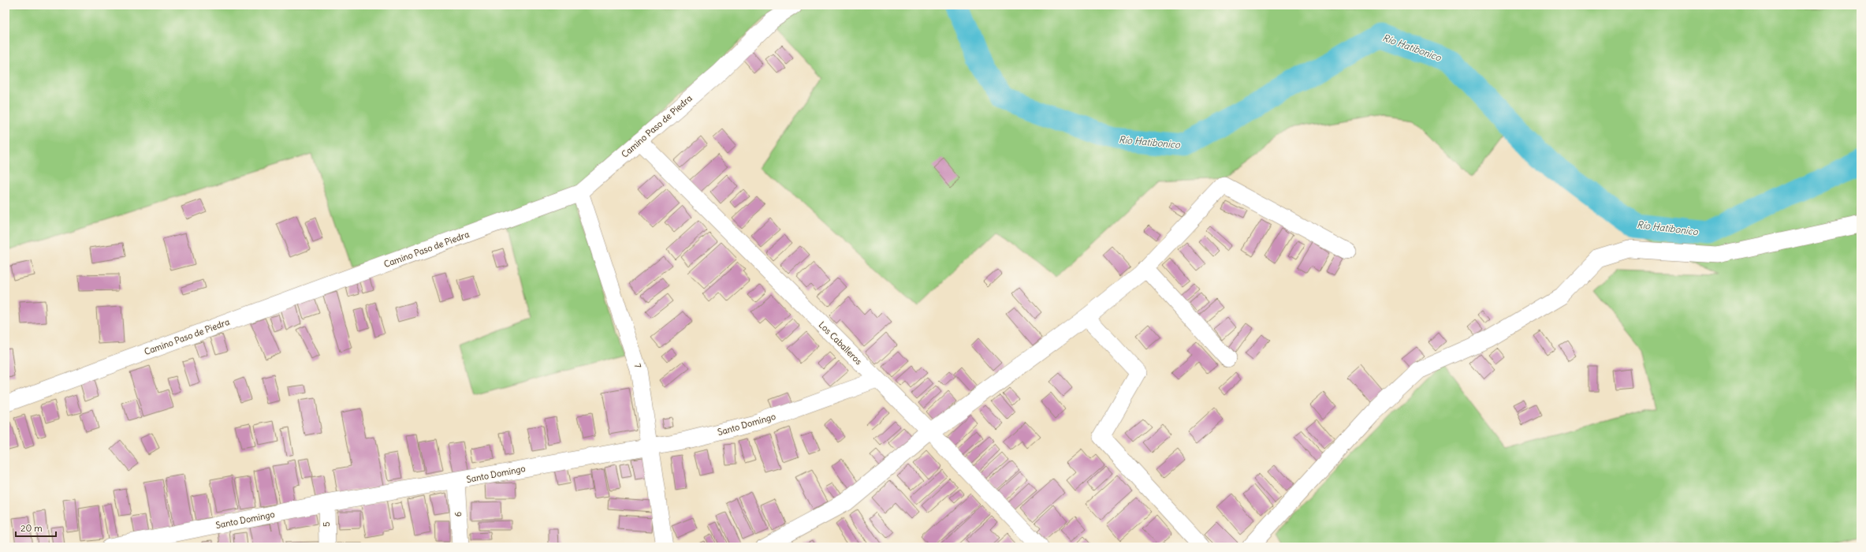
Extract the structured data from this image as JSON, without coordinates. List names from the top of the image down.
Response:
{
  "streets": {
    "street": [
      "Camino Paso de Piedra",
      "Los Caballeros",
      "7",
      "Santo Domingo",
      "6",
      "5"
    ]
  },
  "crossings": [
    ["Camino Paso de Piedra", "Los Caballeros"],
    ["Camino Paso de Piedra", "7"],
    ["Los Caballeros", "Santo Domingo"],
    ["7", "Santo Domingo"],
    ["Santo Domingo", "6"],
    ["Santo Domingo", "5"]
  ],
  "water": ["Río Hatibonico"],
  "scale_bar": "20 m"
}
